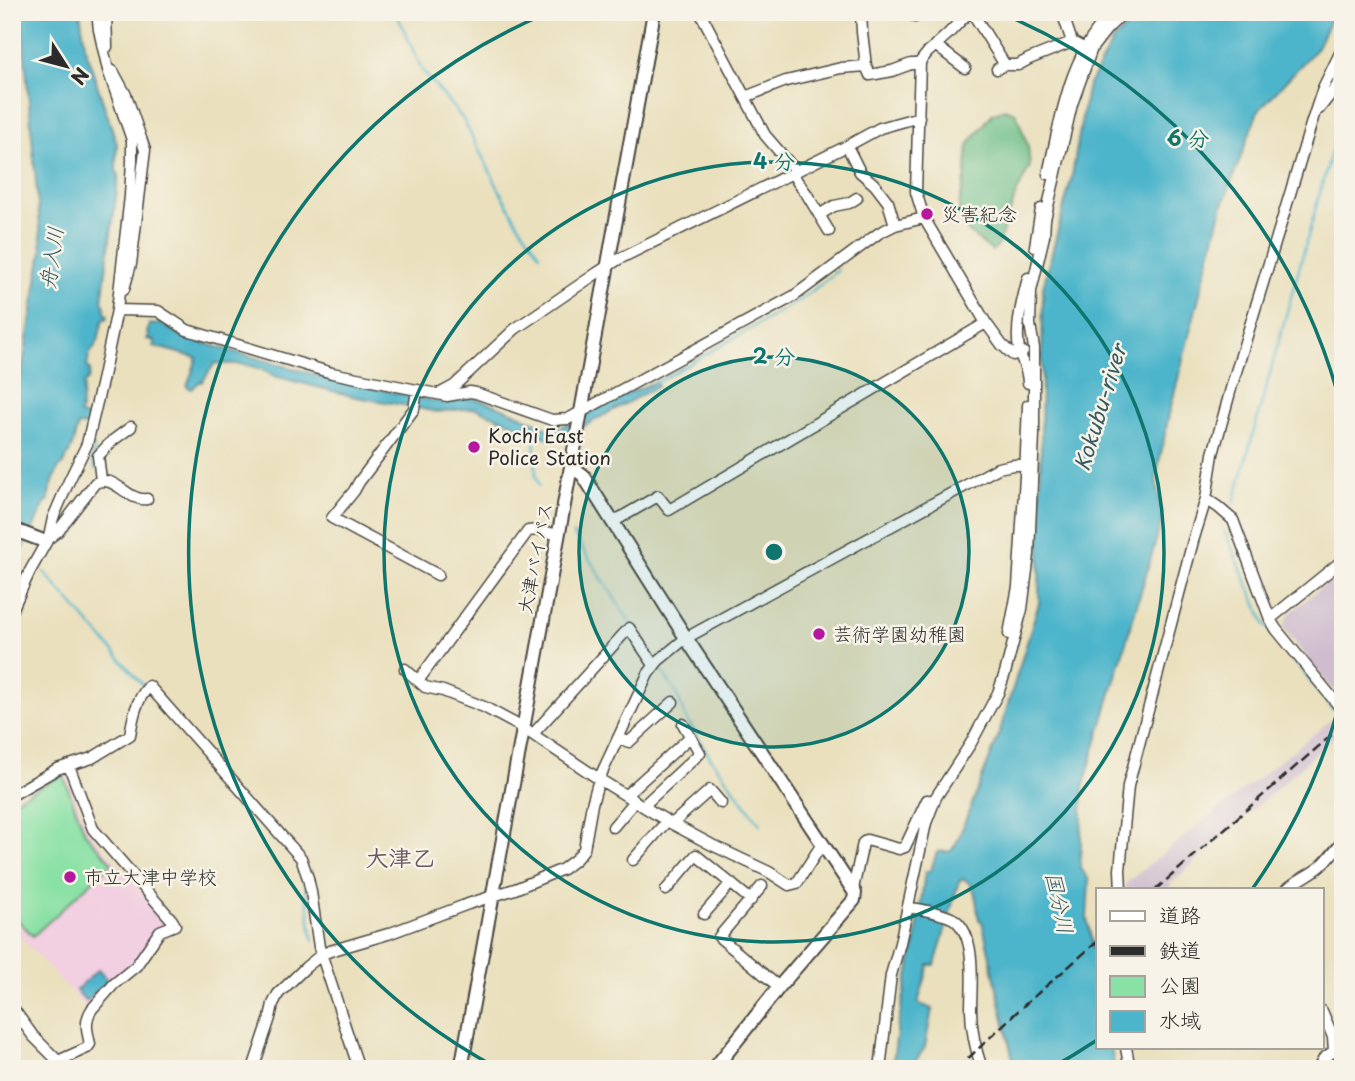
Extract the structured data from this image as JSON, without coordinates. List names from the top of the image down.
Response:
{
  "streets": {
    "main road": ["大津バイパス"]
  },
  "districts": ["大津乙"],
  "water": ["舟入川", "Kokubu-river", "国分川"],
  "places": [
    "災害紀念",
    "Kochi East Police Station",
    "芸術学園幼稚園",
    "市立大津中学校"
  ],
  "legend": [
    "道路",
    "鉄道",
    "公園",
    "水域"
  ],
  "north": "bottom right",
  "rings": ["6 分", "4 分", "2 分"]
}
